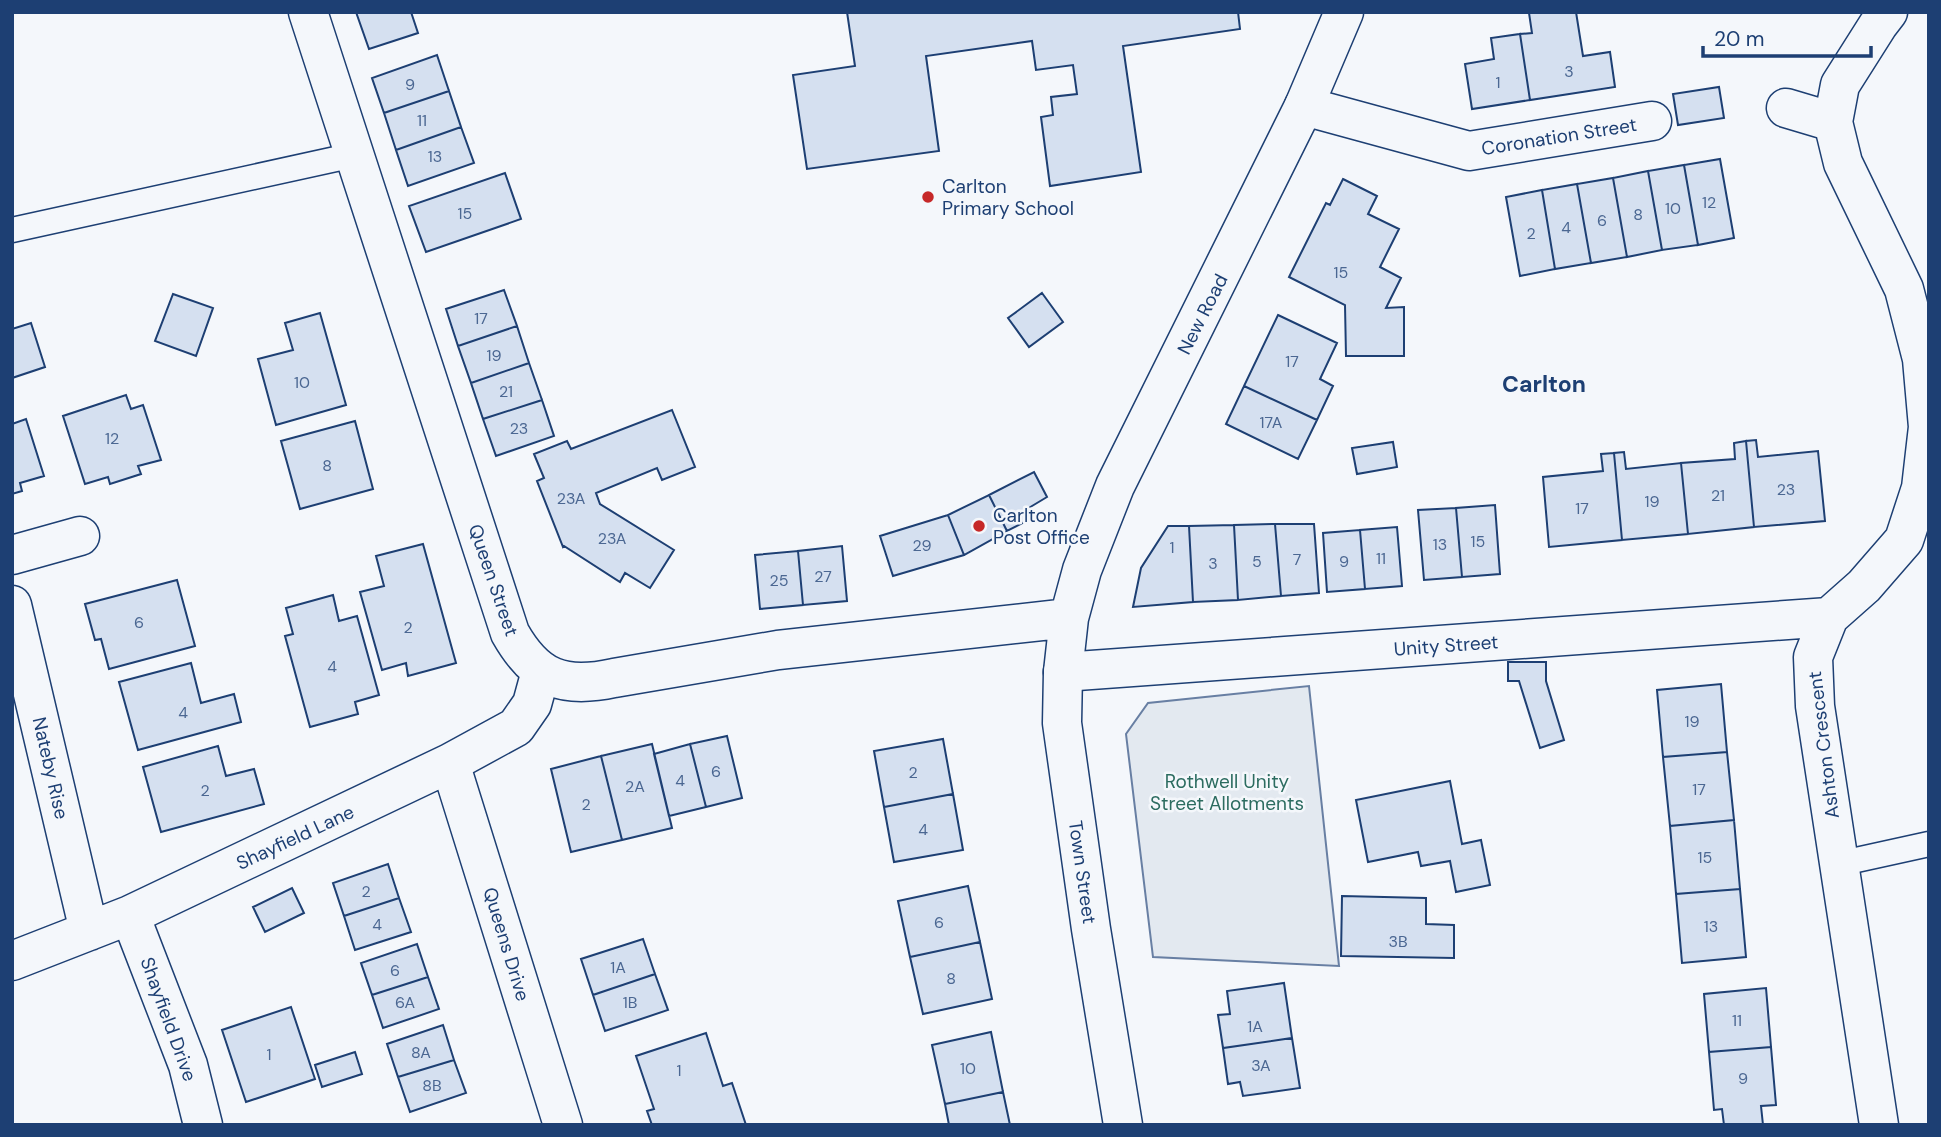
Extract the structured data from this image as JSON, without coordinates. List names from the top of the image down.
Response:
{
  "streets": {
    "street": [
      "Coronation Street",
      "New Road",
      "Queen Street",
      "Unity Street",
      "Ashton Crescent",
      "Nateby Rise",
      "Shayfield Lane",
      "Town Street",
      "Queens Drive",
      "Shayfield Drive"
    ]
  },
  "crossings": [
    ["Coronation Street", "New Road"],
    ["New Road", "Queen Street"],
    ["New Road", "Town Street"],
    ["Queen Street", "Shayfield Lane"],
    ["Queen Street", "Town Street"],
    ["Unity Street", "Ashton Crescent"],
    ["Unity Street", "Town Street"],
    ["Nateby Rise", "Shayfield Lane"],
    ["Shayfield Lane", "Queens Drive"],
    ["Shayfield Lane", "Shayfield Drive"]
  ],
  "districts": ["Carlton"],
  "parks": ["Rothwell Unity Street Allotments"],
  "places": ["Carlton Primary School", "Carlton Post Office"],
  "house_numbers": [
    "3",
    "1",
    "9",
    "11",
    "13",
    "12",
    "10",
    "15",
    "8",
    "6",
    "4",
    "2",
    "15",
    "17",
    "19",
    "17",
    "10",
    "21",
    "17A",
    "23",
    "12",
    "8",
    "23",
    "21",
    "23A",
    "19",
    "17",
    "23A",
    "15",
    "13",
    "29",
    "1",
    "11",
    "7",
    "5",
    "9",
    "3",
    "27",
    "25",
    "6",
    "2",
    "4",
    "4",
    "19",
    "6",
    "2",
    "4",
    "2A",
    "17",
    "2",
    "2",
    "4",
    "15",
    "2",
    "6",
    "4",
    "13",
    "3B",
    "1A",
    "6",
    "8",
    "6A",
    "1B",
    "11",
    "1A",
    "8A",
    "1",
    "3A",
    "10",
    "1",
    "9",
    "8B"
  ],
  "scale_bar": "20 m"
}
